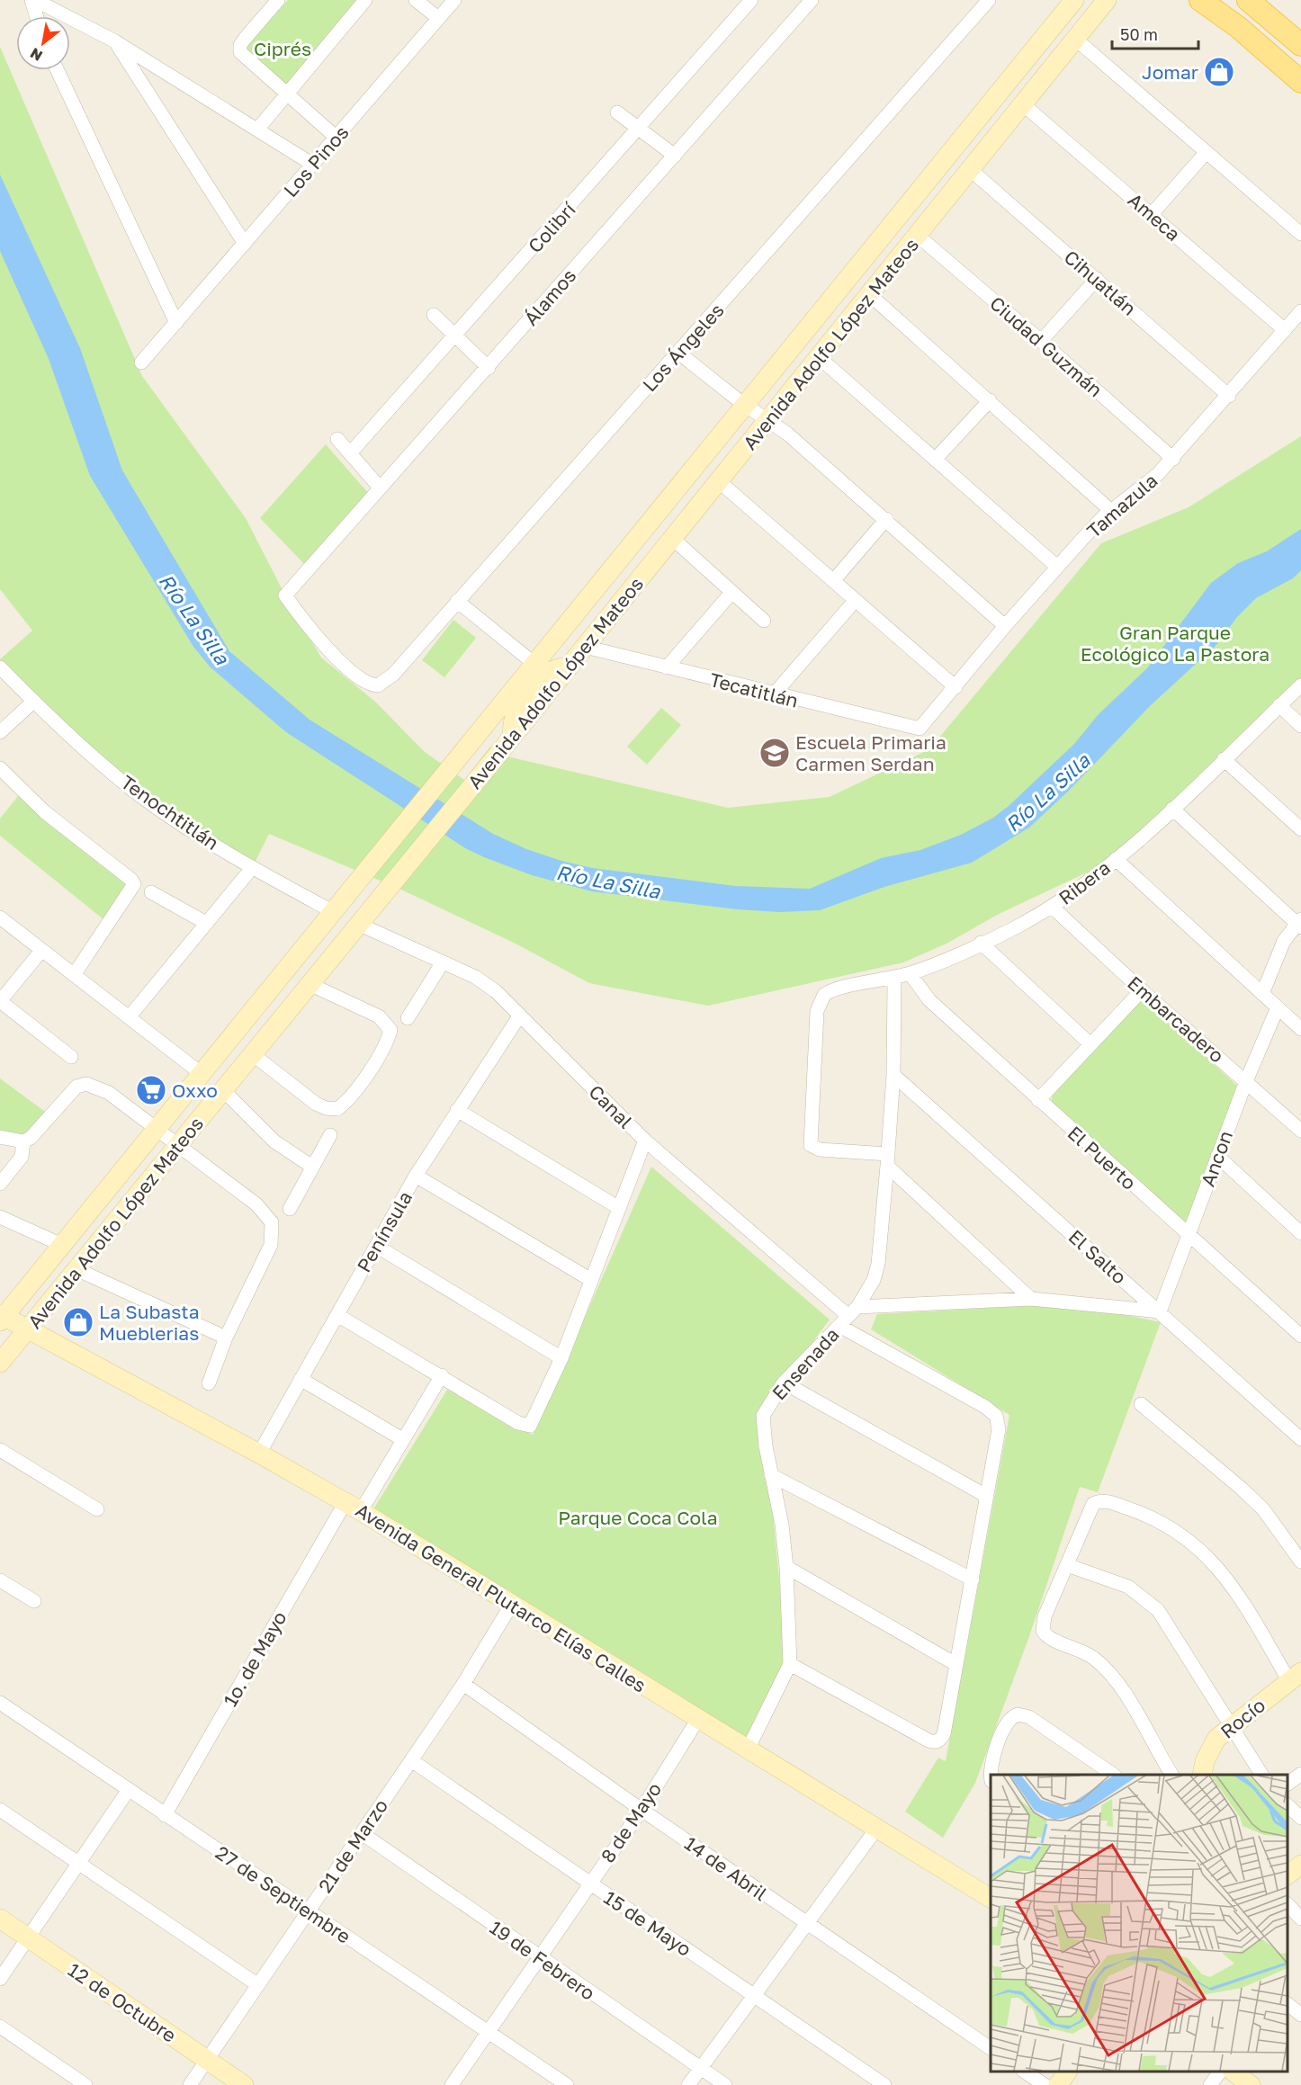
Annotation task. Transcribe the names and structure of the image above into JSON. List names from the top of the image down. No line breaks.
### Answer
{"streets":{"main road":["Avenida Adolfo López Mateos","Avenida General Plutarco Elías Calles","Rocío","12 de Octubre"],"street":["Los Pinos","Ameca","Colibrí","Cihuatlán","Álamos","Ciudad Guzmán","Los Ángeles","Tamazula","Tecatitlán","Tenochtitlán","Ribera","Embarcadero","Canal","El Puerto","Ancon","Península","El Salto","Ensenada","1o. de Mayo","8 de Mayo","21 de Marzo","14 de Abril","27 de Septiembre","15 de Mayo","19 de Febrero"]},"crossings":[["Ameca","Avenida Adolfo López Mateos"],["Ameca","Tamazula"],["Cihuatlán","Avenida Adolfo López Mateos"],["Cihuatlán","Tamazula"],["Álamos","Los Ángeles"],["Avenida Adolfo López Mateos","Ciudad Guzmán"],["Avenida Adolfo López Mateos","Tecatitlán"],["Avenida Adolfo López Mateos","Tenochtitlán"],["Avenida Adolfo López Mateos","Canal"],["Avenida Adolfo López Mateos","Avenida General Plutarco Elías Calles"],["Ciudad Guzmán","Tamazula"],["Tamazula","Tecatitlán"],["Ribera","Embarcadero"],["Ribera","El Puerto"],["Ribera","Ensenada"],["Embarcadero","Ancon"],["Canal","Península"],["Canal","Ensenada"],["El Puerto","Ancon"],["Ancon","El Salto"],["Península","Avenida General Plutarco Elías Calles"],["El Salto","Ensenada"],["Ensenada","Avenida General Plutarco Elías Calles"],["Avenida General Plutarco Elías Calles","1o. de Mayo"],["Avenida General Plutarco Elías Calles","8 de Mayo"],["Avenida General Plutarco Elías Calles","21 de Marzo"],["1o. de Mayo","27 de Septiembre"],["8 de Mayo","14 de Abril"],["8 de Mayo","27 de Septiembre"],["8 de Mayo","15 de Mayo"],["8 de Mayo","19 de Febrero"],["21 de Marzo","14 de Abril"],["21 de Marzo","27 de Septiembre"],["21 de Marzo","15 de Mayo"],["21 de Marzo","19 de Febrero"],["21 de Marzo","12 de Octubre"]],"water":["Río La Silla"],"parks":["Ciprés","Gran Parque Ecológico La Pastora","Parque Coca Cola"],"places":{"shop":["Jomar","La Subasta Mueblerias"],"school or university":["Escuela Primaria Carmen Serdan"],"supermarket":["Oxxo"]},"scale_bar":"50 m","north":"bottom left"}
